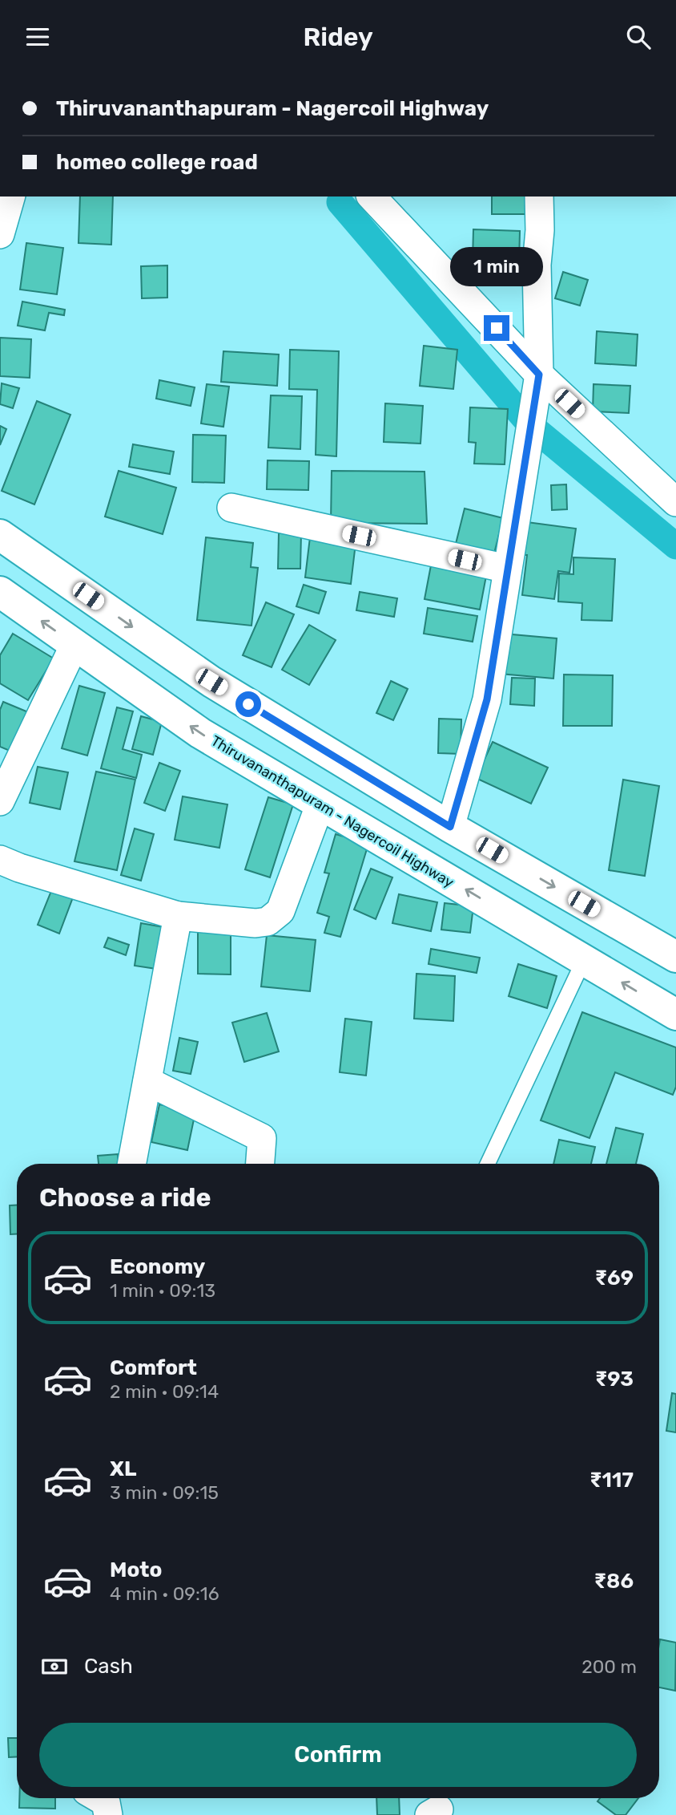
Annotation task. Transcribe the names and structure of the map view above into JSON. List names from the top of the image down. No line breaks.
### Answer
{"streets":{"main road":["Thiruvananthapuram - Nagercoil Highway"]},"page":{"header":"Ridey","banner":["Thiruvananthapuram - Nagercoil Highway","homeo college road"],"bubble":"1 min","heading":"Choose a ride","list":[{"name":"Economy","note":"1 min · 09:13","value":"₹69"},{"name":"Comfort","note":"2 min · 09:14","value":"₹93"},{"name":"XL","note":"3 min · 09:15","value":"₹117"},{"name":"Moto","note":"4 min · 09:16","value":"₹86"}],"pay":["Cash","200 m"],"buttons":"Confirm"}}
